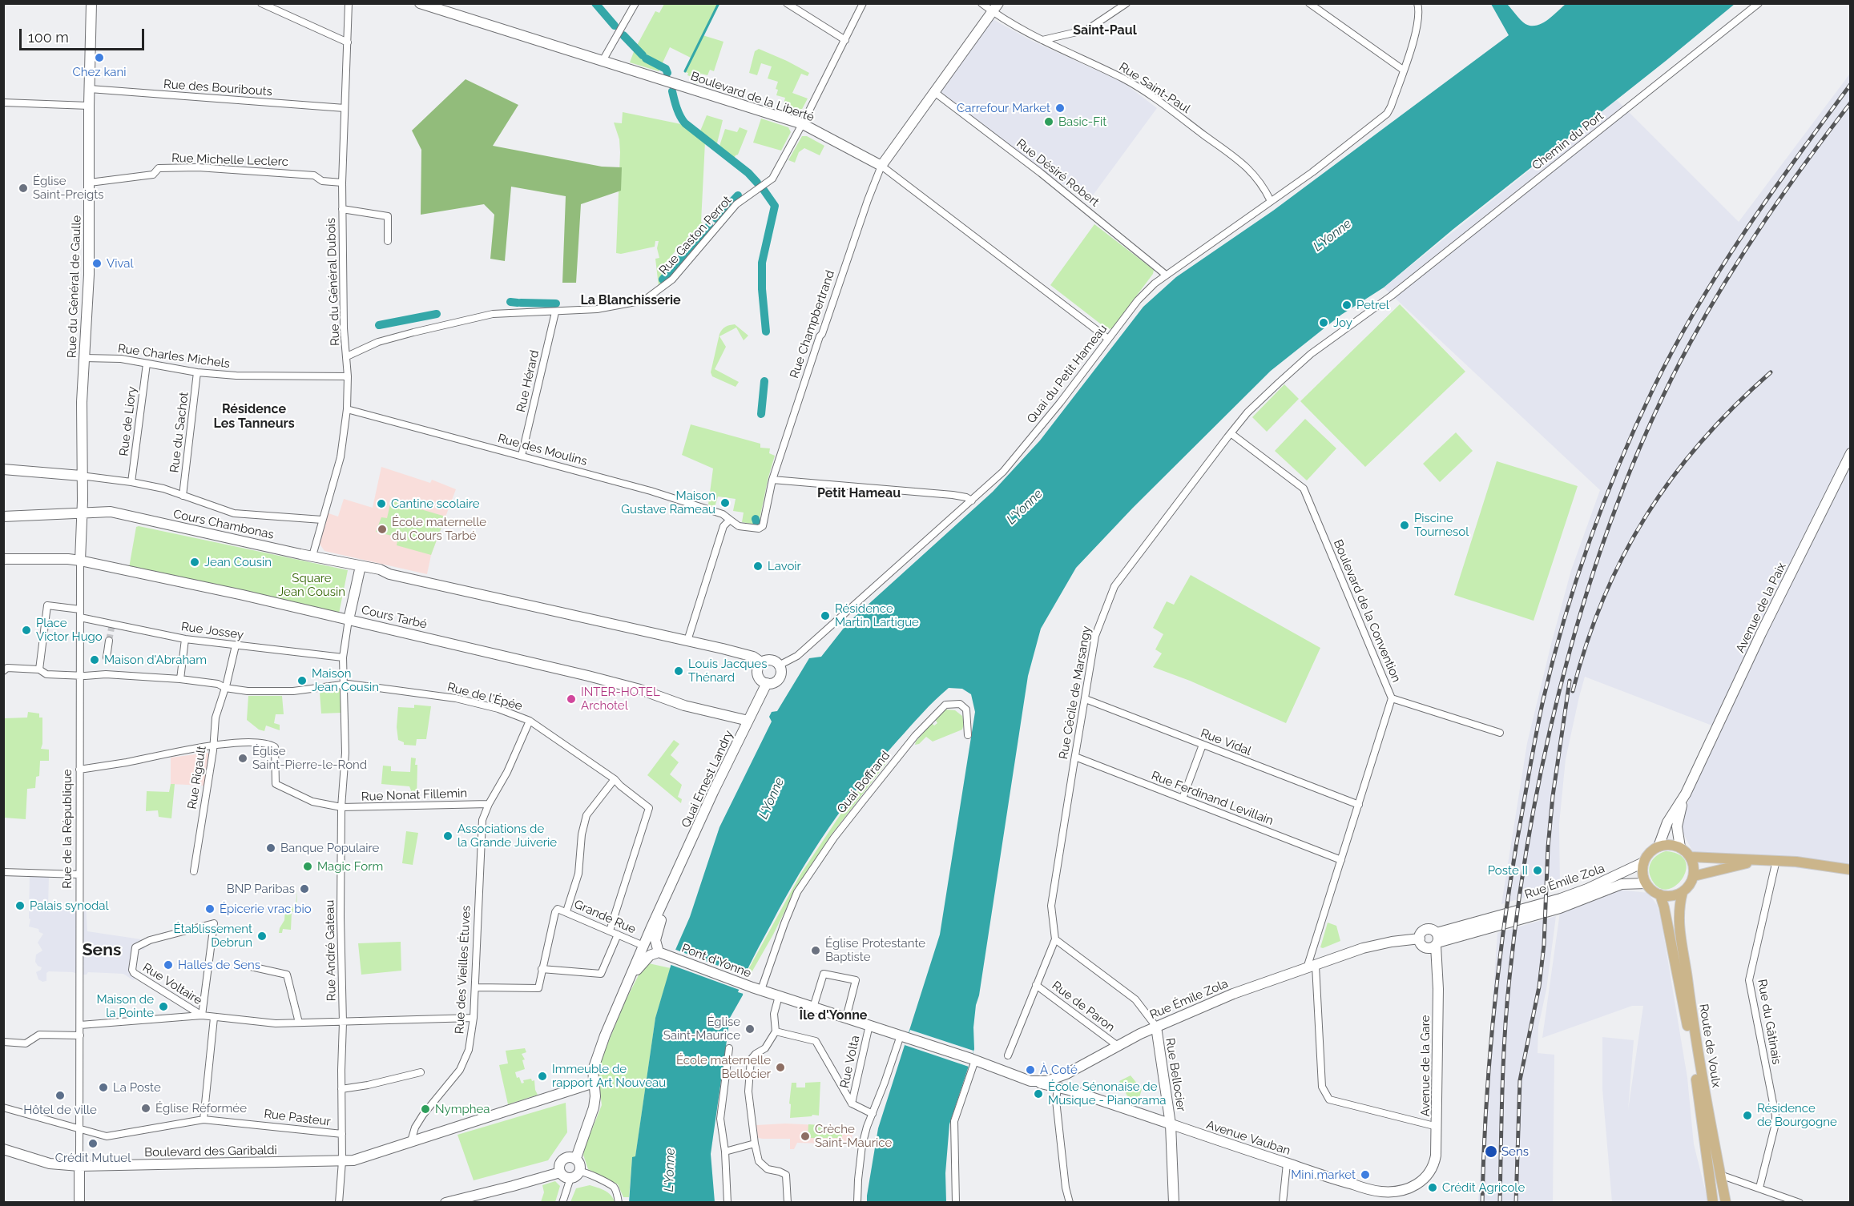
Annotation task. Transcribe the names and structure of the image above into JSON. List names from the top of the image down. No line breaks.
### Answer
{"streets":{"main road":["Boulevard de la Liberté","Rue du Général de Gaulle","Rue Champbertrand","Cours Chambonas","Avenue de la Paix","Cours Tarbé","Quai Ernest Landry","Rue de la République","Rue Émile Zola","Pont d'Yonne","Route de Voulx","Avenue de la Gare","Rue Bellocier","Avenue Vauban","Boulevard des Garibaldi"],"street":["Rue des Bouribouts","Rue Saint-Paul","Chemin du Port","Rue Michelle Leclerc","Rue Désiré Robert","Rue Gaston Perrot","Rue du Général Dubois","Rue Charles Michels","Quai du Petit Hameau","Rue Hérard","Rue de Liory","Rue du Sachot","Rue des Moulins","Boulevard de la Convention","Rue Jossey","Rue Cécile de Marsangy","Rue de l'Épée","Rue Vidal","Rue Rigault","Quai Boffrand","Rue Nonat Fillemin","Rue Ferdinand Levillain","Grande Rue","Rue André Gateau","Rue des Vieilles Étuves","Rue Voltaire","Rue de Paron","Rue du Gâtinais","Rue Volta","Rue Pasteur"]},"crossings":[["Rue des Bouribouts","Rue du Général Dubois"],["Rue des Bouribouts","Rue du Général de Gaulle"],["Rue Saint-Paul","Rue Champbertrand"],["Rue Saint-Paul","Quai du Petit Hameau"],["Boulevard de la Liberté","Rue Gaston Perrot"],["Boulevard de la Liberté","Rue Champbertrand"],["Boulevard de la Liberté","Quai du Petit Hameau"],["Chemin du Port","Rue Cécile de Marsangy"],["Rue Michelle Leclerc","Rue du Général Dubois"],["Rue Michelle Leclerc","Rue du Général de Gaulle"],["Rue Désiré Robert","Rue Champbertrand"],["Rue Désiré Robert","Quai du Petit Hameau"],["Rue Gaston Perrot","Rue du Général Dubois"],["Rue Gaston Perrot","Rue Hérard"],["Rue du Général Dubois","Rue Charles Michels"],["Rue du Général Dubois","Rue des Moulins"],["Rue du Général Dubois","Cours Chambonas"],["Rue du Général de Gaulle","Rue Charles Michels"],["Rue du Général de Gaulle","Cours Chambonas"],["Rue du Général de Gaulle","Rue de la République"],["Rue Champbertrand","Rue des Moulins"],["Rue Charles Michels","Rue de Liory"],["Rue Charles Michels","Rue du Sachot"],["Quai du Petit Hameau","Quai Ernest Landry"],["Rue Hérard","Rue des Moulins"],["Cours Chambonas","Cours Tarbé"],["Cours Chambonas","Rue de la République"],["Boulevard de la Convention","Rue Cécile de Marsangy"],["Boulevard de la Convention","Rue Vidal"],["Boulevard de la Convention","Rue Ferdinand Levillain"],["Boulevard de la Convention","Rue Émile Zola"],["Cours Tarbé","Quai Ernest Landry"],["Cours Tarbé","Rue André Gateau"],["Rue Jossey","Rue Rigault"],["Rue Jossey","Rue de la République"],["Rue Jossey","Rue André Gateau"],["Rue Cécile de Marsangy","Rue Vidal"],["Rue Cécile de Marsangy","Rue Ferdinand Levillain"],["Rue Cécile de Marsangy","Rue de Paron"],["Rue Cécile de Marsangy","Rue Bellocier"],["Rue de l'Épée","Rue Rigault"],["Rue de l'Épée","Rue de la République"],["Rue de l'Épée","Grande Rue"],["Rue de l'Épée","Rue André Gateau"],["Rue de l'Épée","Rue des Vieilles Étuves"],["Rue Rigault","Rue Nonat Fillemin"],["Quai Ernest Landry","Grande Rue"],["Quai Ernest Landry","Pont d'Yonne"],["Quai Boffrand","Pont d'Yonne"],["Rue Nonat Fillemin","Rue André Gateau"],["Rue Nonat Fillemin","Rue des Vieilles Étuves"],["Rue de la République","Rue Pasteur"],["Rue de la République","Boulevard des Garibaldi"],["Rue Émile Zola","Pont d'Yonne"],["Rue Émile Zola","Rue de Paron"],["Rue Émile Zola","Route de Voulx"],["Rue Émile Zola","Rue Volta"],["Rue Émile Zola","Avenue de la Gare"],["Rue Émile Zola","Rue Bellocier"],["Rue Émile Zola","Avenue Vauban"],["Rue André Gateau","Rue Pasteur"],["Rue André Gateau","Boulevard des Garibaldi"],["Pont d'Yonne","Rue Volta"],["Rue des Vieilles Étuves","Boulevard des Garibaldi"],["Avenue de la Gare","Avenue Vauban"],["Rue Bellocier","Avenue Vauban"]],"districts":["Saint-Paul","La Blanchisserie","Résidence Les Tanneurs","Petit Hameau","Sens","Île d'Yonne"],"water":["L'Yonne"],"parks":["Square Jean Cousin"],"places":["Chez kani","Carrefour Market","Basic-Fit","Église Saint-Preigts","Vival","Petrel","Joy","Maison Gustave Rameau","Cantine scolaire","Piscine Tournesol","École maternelle du Cours Tarbé","Jean Cousin","Lavoir","Résidence Martin Lartigue","Place Victor Hugo","Maison d'Abraham","Louis Jacques Thénard","Maison Jean Cousin","INTER-HOTEL Archotel","Église Saint-Pierre-le-Rond","Associations de la Grande Juiverie","Banque Populaire","Magic Form","Poste II","BNP Paribas","Palais synodal","Épicerie vrac bio","Établissement Debrun","Église Protestante Baptiste","Halles de Sens","Maison de la Pointe","Église Saint-Maurice","École maternelle Bellocier","À Coté","Immeuble de rapport Art Nouveau","La Poste","École Sénonaise de Musique - Pianorama","Hôtel de ville","Église Réformée","Nymphea","Résidence de Bourgogne","Crèche Saint-Maurice","Crédit Mutuel","Sens","Mini market","Crédit Agricole"],"scale_bar":"100 m"}
